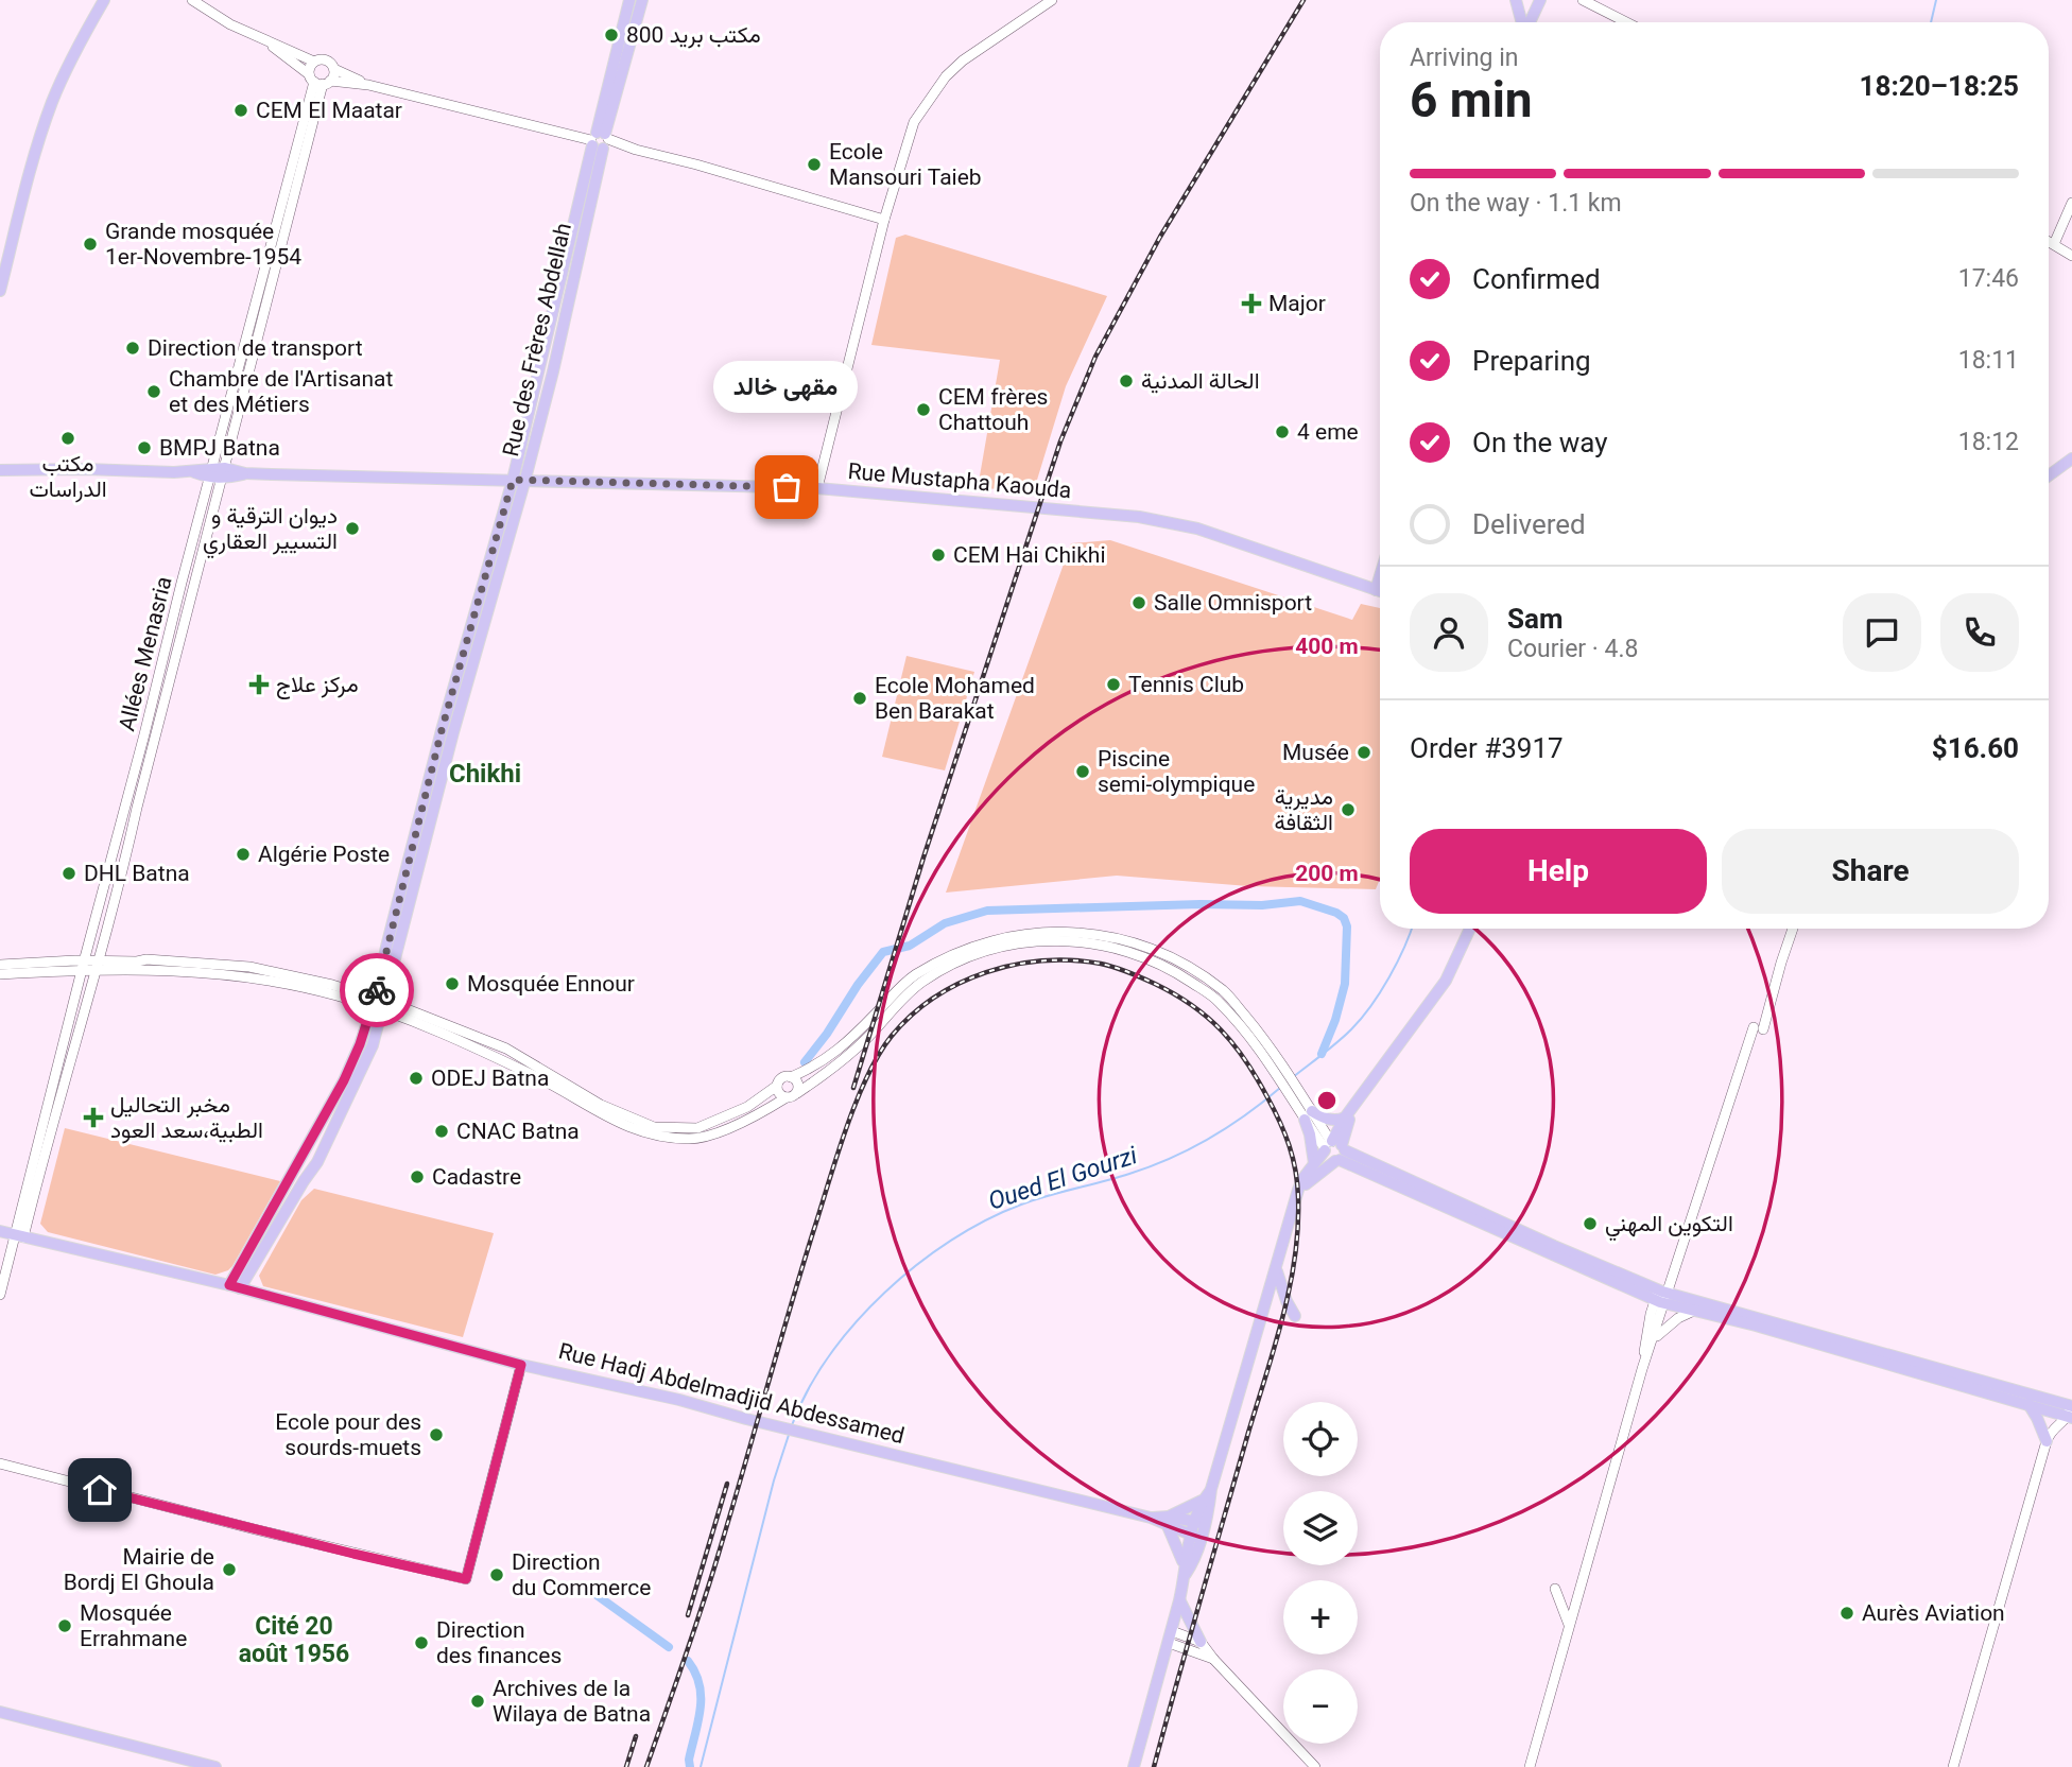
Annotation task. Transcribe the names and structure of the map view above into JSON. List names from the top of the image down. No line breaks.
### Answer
{"streets":{"main road":["Rue des Frères Abdellah","Rue Mustapha Kaouda","Rue Hadj Abdelmadjid Abdessamed"],"street":["Allées Menasria"]},"crossings":[["Rue des Frères Abdellah","Rue Mustapha Kaouda"],["Rue des Frères Abdellah","Rue Hadj Abdelmadjid Abdessamed"],["Rue Mustapha Kaouda","Allées Menasria"],["Allées Menasria","Rue Hadj Abdelmadjid Abdessamed"]],"districts":["Chikhi","Cité 20 août 1956"],"water":["Oued El Gourzi"],"places":{"other":["مكتب بريد 800","CEM El Maatar","Ecole Mansouri Taieb","Grande mosquée 1er-Novembre-1954","Direction de transport","الحالة المدنية","Chambre de l'Artisanat et des Métiers","CEM frères Chattouh","4 eme","مكتب الدراسات","BMPJ Batna","مقهى خالد","ديوان الترقية و التسيير العقاري","CEM Hai Chikhi","Salle Omnisport","Tennis Club","Ecole Mohamed Ben Barakat","Musée","Piscine semi-olympique","مديرية الثقافة","Algérie Poste","DHL Batna","Mosquée Ennour","ODEJ Batna","CNAC Batna","Cadastre","التكوين المهني","Ecole pour des sourds-muets","Mairie de Bordj El Ghoula","Direction du Commerce","Aurès Aviation","Mosquée Errahmane","Direction des finances","Archives de la Wilaya de Batna"],"health":["Major","مركز علاج","مخبر التحاليل الطبية،سعد العود"]},"page":{"heading":["6 min","Arriving in","18:20–18:25"],"panel":["Sam","Courier · 4.8","Order #3917","$16.60"],"bar":"On the way · 1.1 km","list":[["Confirmed","17:46"],["Preparing","18:11"],["On the way","18:12"],"Delivered"],"bubble":"مقهى خالد","buttons":["Help","Share"],"map_buttons":["+","−"]},"rings":["400 m","200 m"]}
